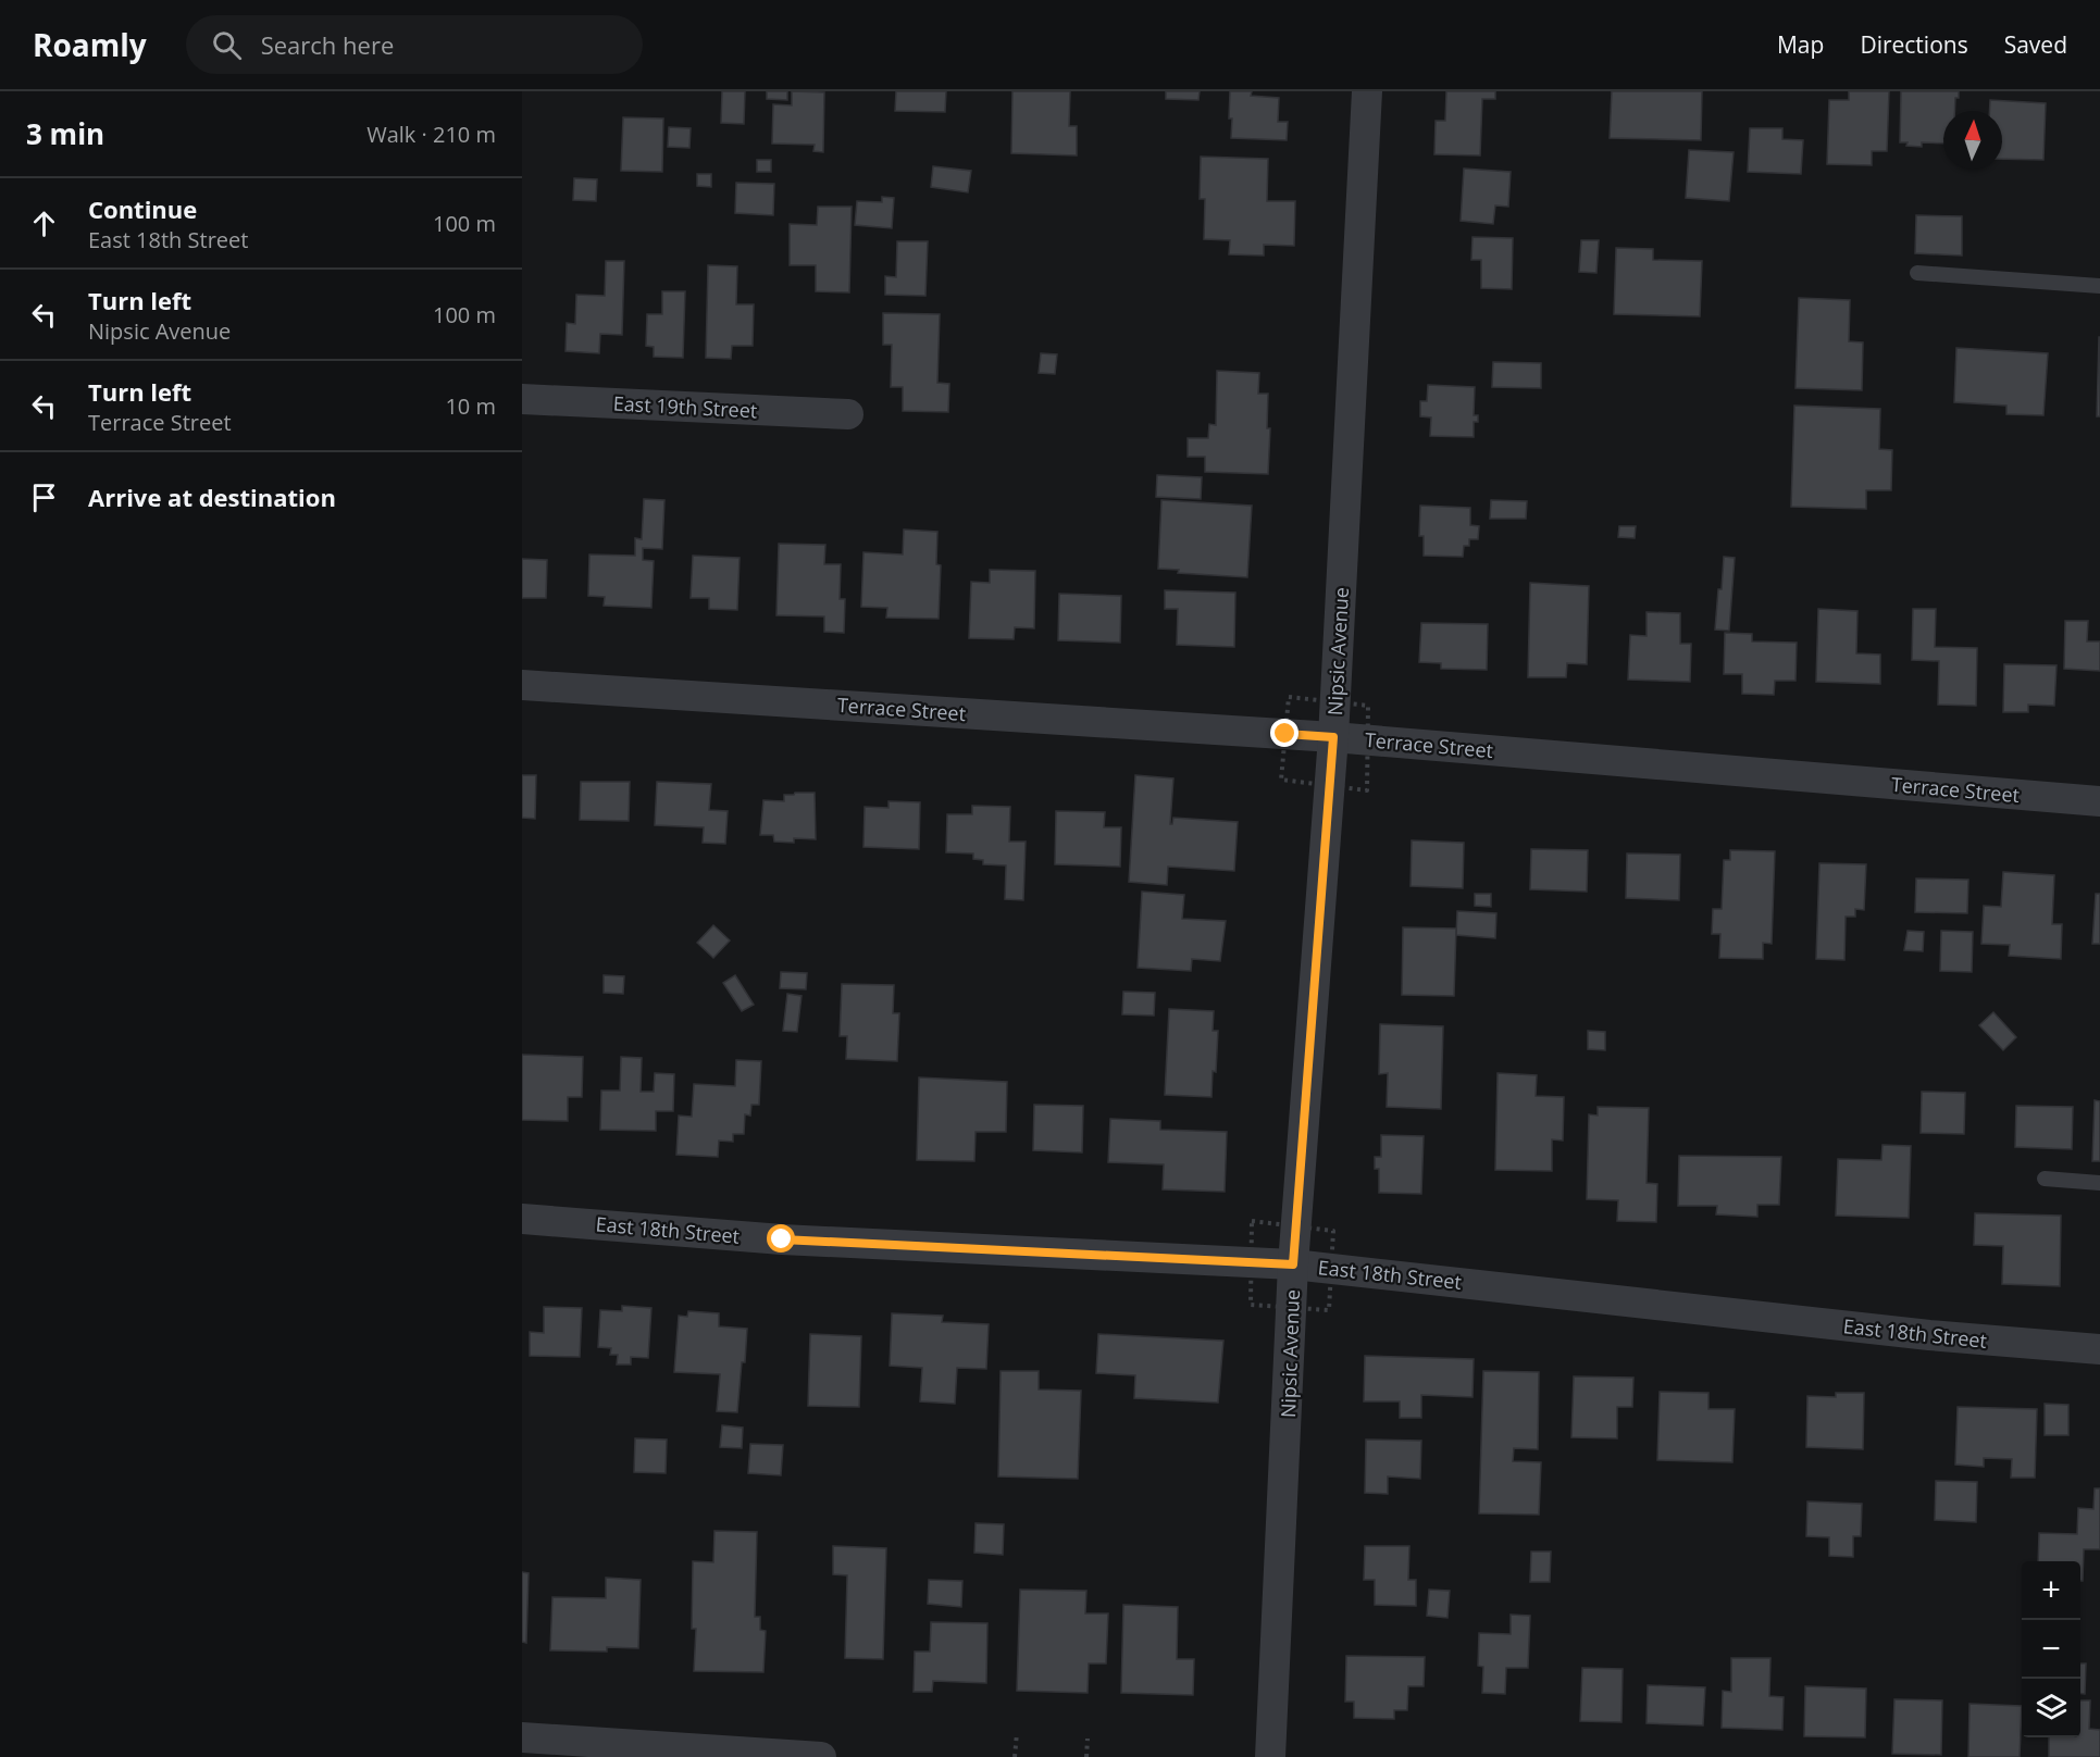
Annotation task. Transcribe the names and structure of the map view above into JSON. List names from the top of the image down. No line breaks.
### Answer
{"streets":{"street":["East 19th Street","Nipsic Avenue","Terrace Street","East 18th Street"]},"crossings":[["Nipsic Avenue","Terrace Street"],["Nipsic Avenue","East 18th Street"]],"north":"top","page":{"header":"Roamly","search":"Search here","nav":["Map","Directions","Saved"],"heading":["3 min","Walk · 210 m"],"list":[["Continue","East 18th Street","100 m"],["Turn left","Nipsic Avenue","100 m"],["Turn left","Terrace Street","10 m"],"Arrive at destination"],"map_buttons":["+","−"]}}
